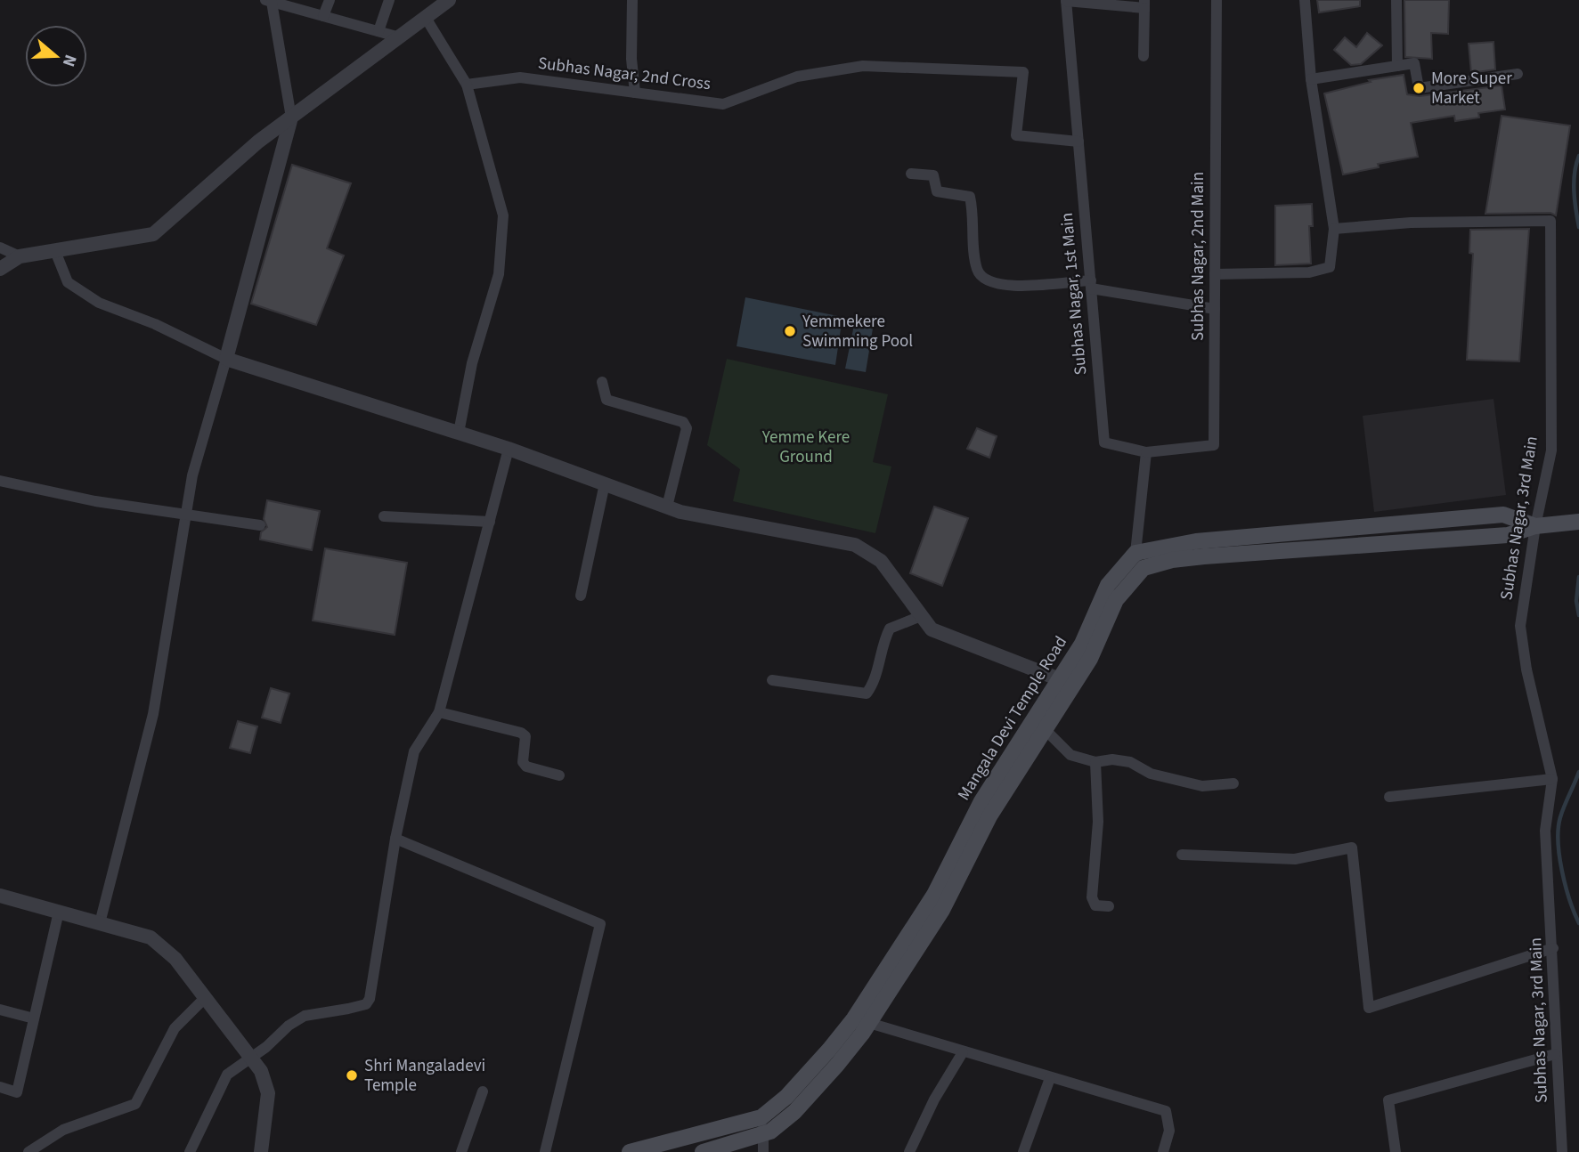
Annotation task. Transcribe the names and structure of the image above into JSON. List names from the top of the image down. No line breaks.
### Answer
{"streets":{"main road":["Mangala Devi Temple Road"],"street":["Subhas Nagar, 2nd Cross","Subhas Nagar, 2nd Main","Subhas Nagar, 1st Main","Subhas Nagar, 3rd Main"]},"crossings":[["Subhas Nagar, 2nd Cross","Subhas Nagar, 1st Main"],["Subhas Nagar, 2nd Main","Subhas Nagar, 1st Main"]],"parks":["Yemme Kere Ground"],"places":["More Super Market","Yemmekere Swimming Pool","Shri Mangaladevi Temple"],"north":"right"}
